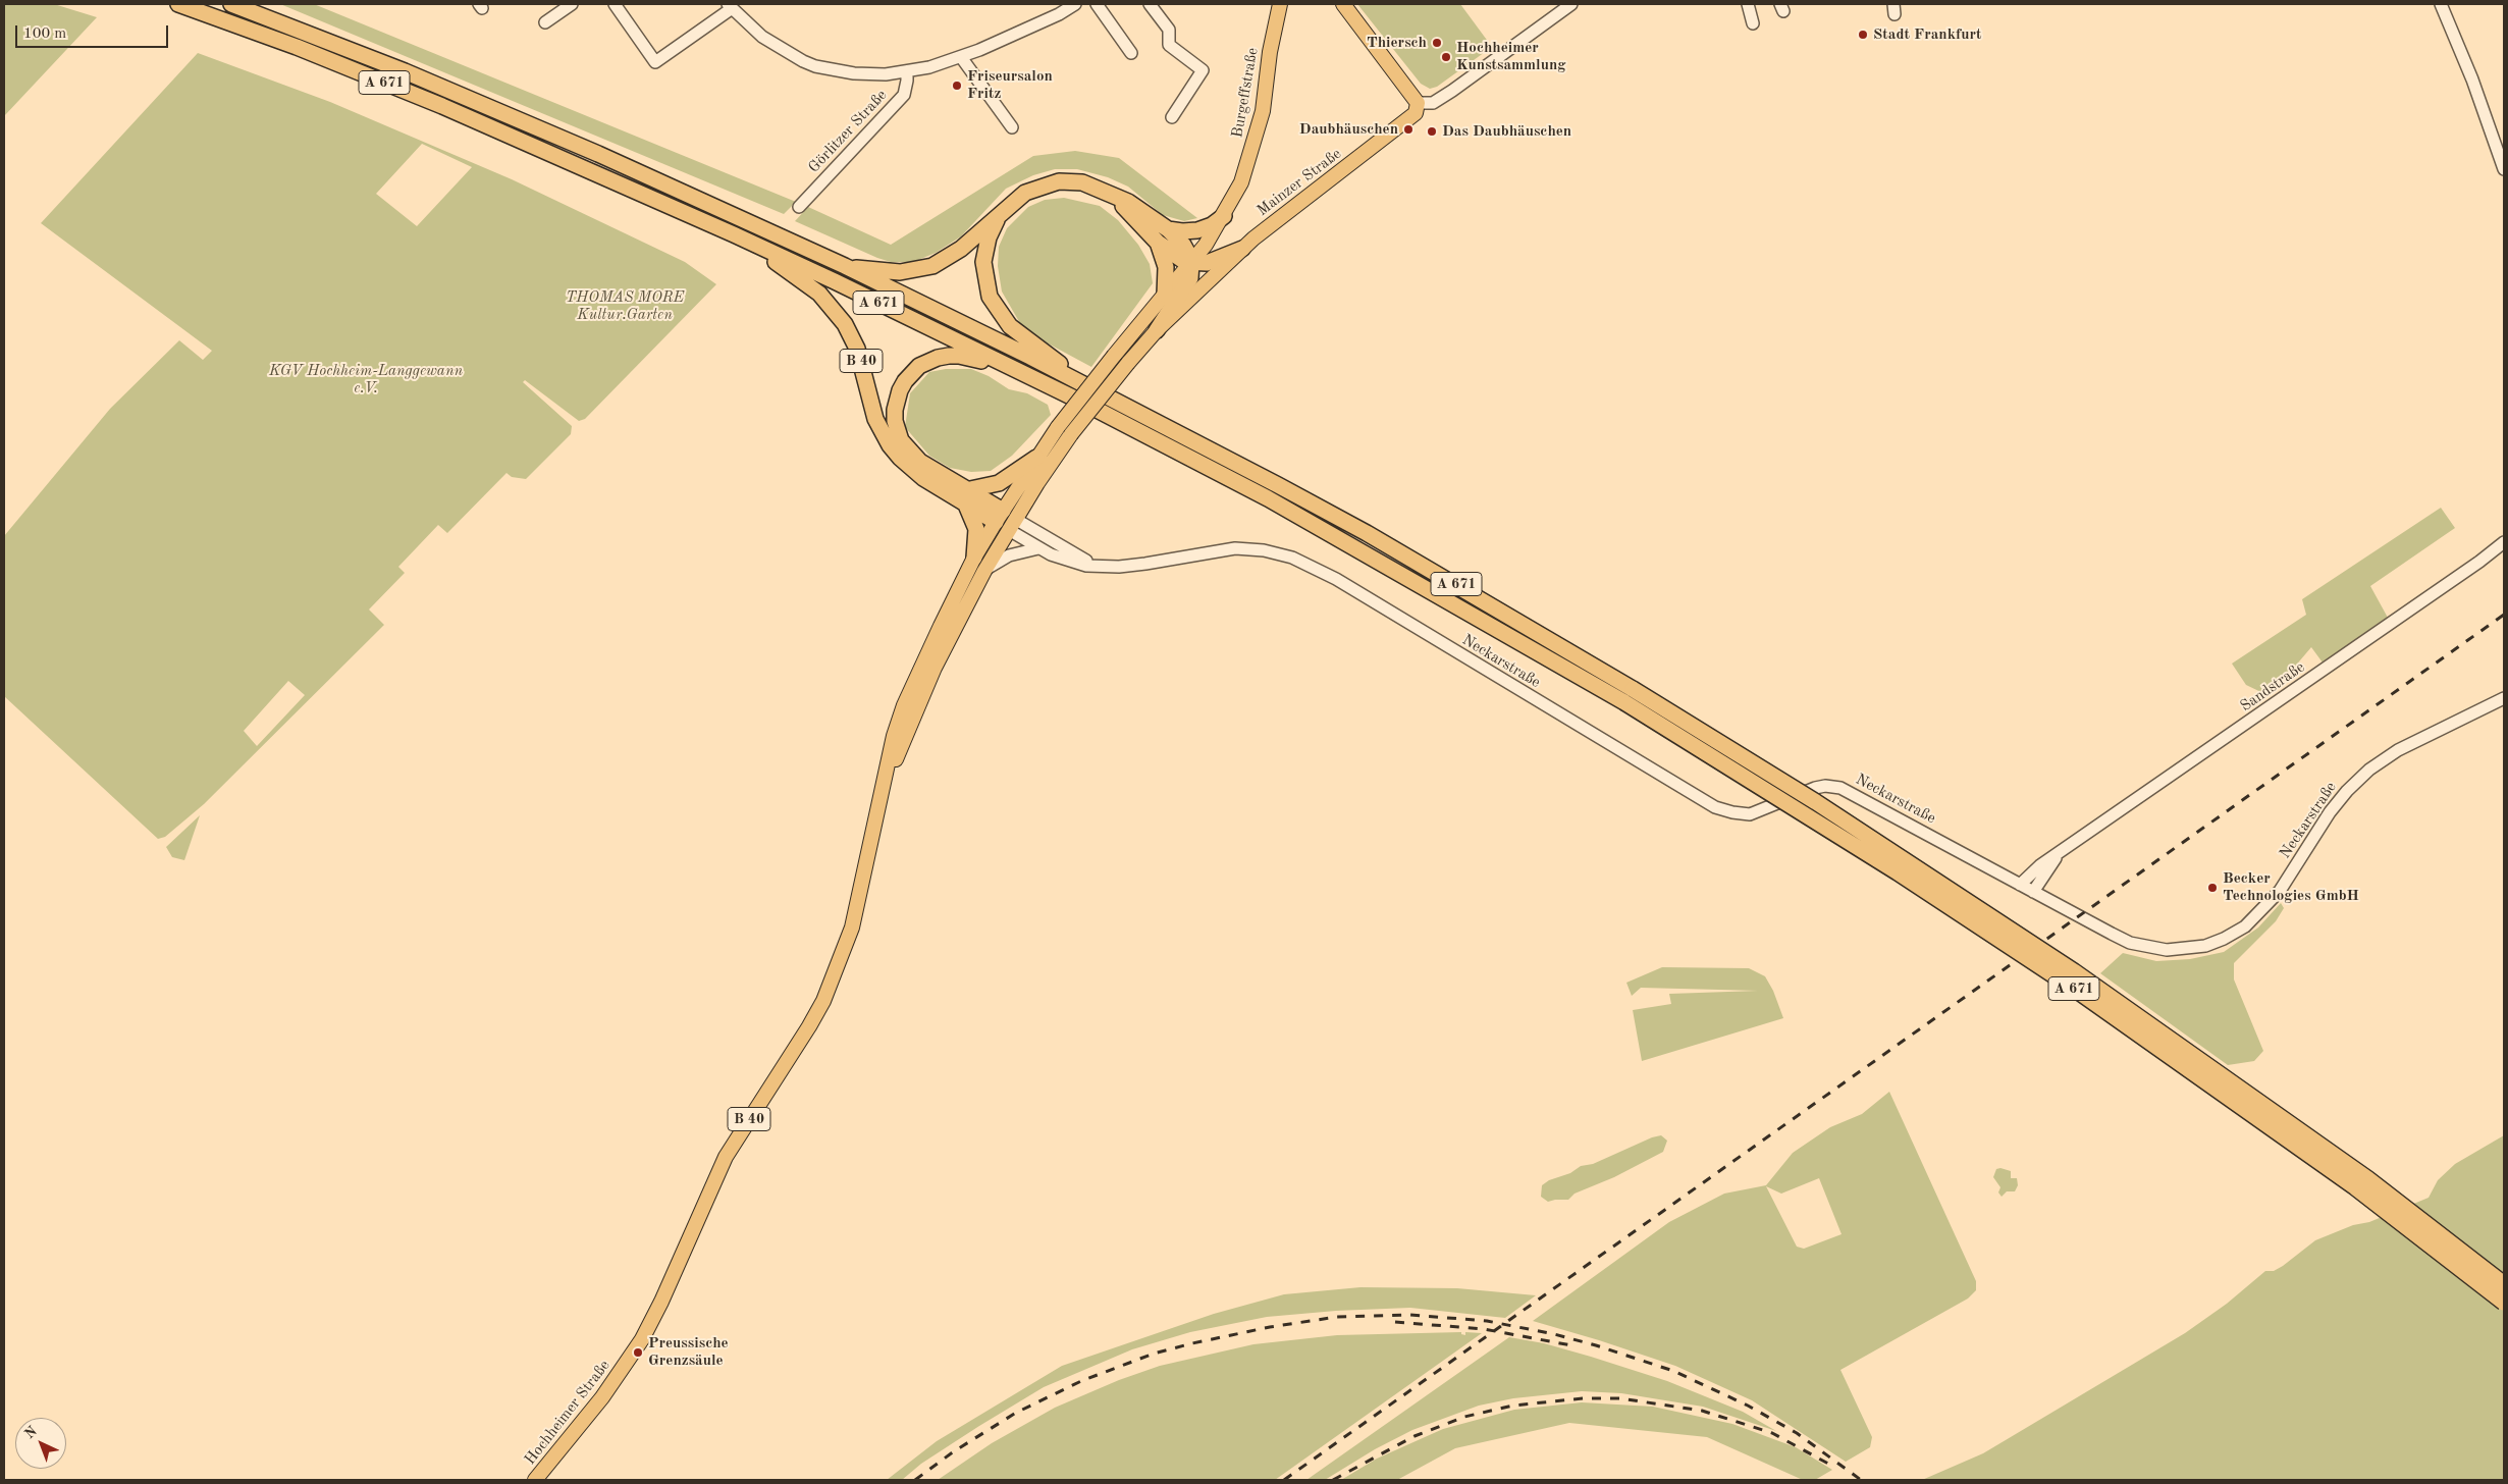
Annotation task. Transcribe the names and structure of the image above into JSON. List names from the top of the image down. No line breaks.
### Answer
{"streets":{"highway":["A 671","B 40"],"main road":["Burgeffstraße","Mainzer Straße","Hochheimer Straße"],"street":["Görlitzer Straße","Neckarstraße","Sandstraße"]},"crossings":[["A 671","B 40"],["Burgeffstraße","B 40"],["Mainzer Straße","B 40"],["B 40","Neckarstraße"],["B 40","Hochheimer Straße"],["Neckarstraße","Sandstraße"]],"parks":["THOMAS MORE Kultur.Garten","KGV Hochheim-Langgewann e.V."],"places":["Stadt Frankfurt","Thiersch","Hochheimer Kunstsammlung","Friseursalon Fritz","Daubhäuschen","Das Daubhäuschen","Becker Technologies GmbH","Preussische Grenzsäule"],"scale_bar":"100 m","north":"top left"}
